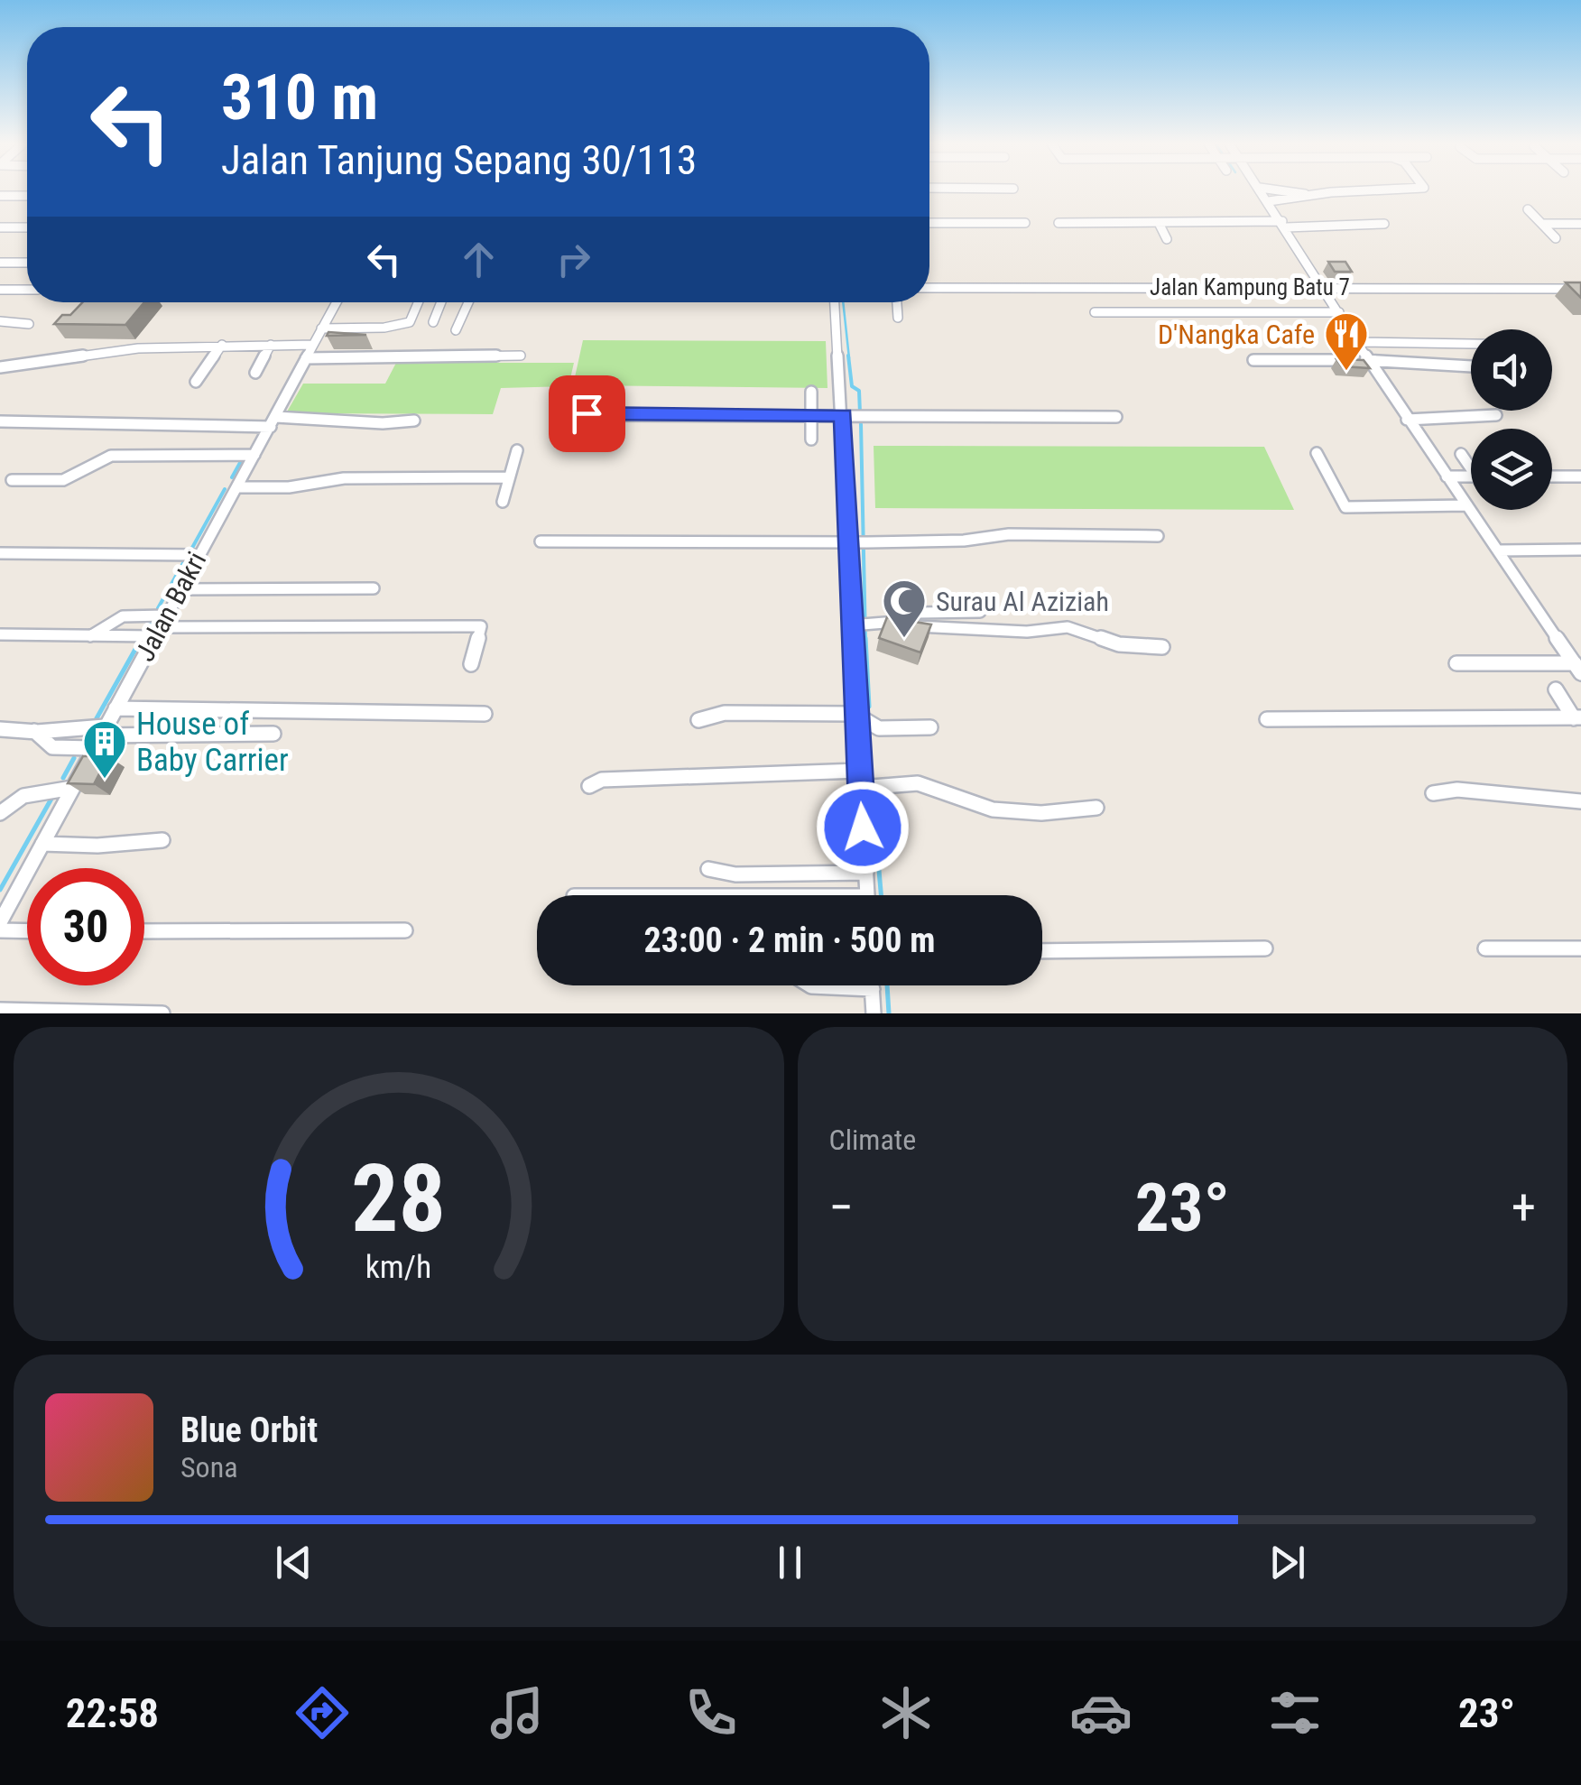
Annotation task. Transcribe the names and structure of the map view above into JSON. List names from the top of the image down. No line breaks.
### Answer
{"streets":{"street":["Jalan Kampung Batu 7","Jalan Bakri"]},"places":{"restaurant":["D'Nangka Cafe"],"mosque":["Surau Al Aziziah"],"building":["House of Baby Carrier"]},"page":{"turn":["310 m","Jalan Tanjung Sepang 30/113"],"limit":"30","trip":"23:00 · 2 min · 500 m","tile":"Climate","heat":["−","23°","+"],"song":["Blue Orbit","Sona"],"tabs":["22:58","23°"],"gauge":["28","km/h"]}}
